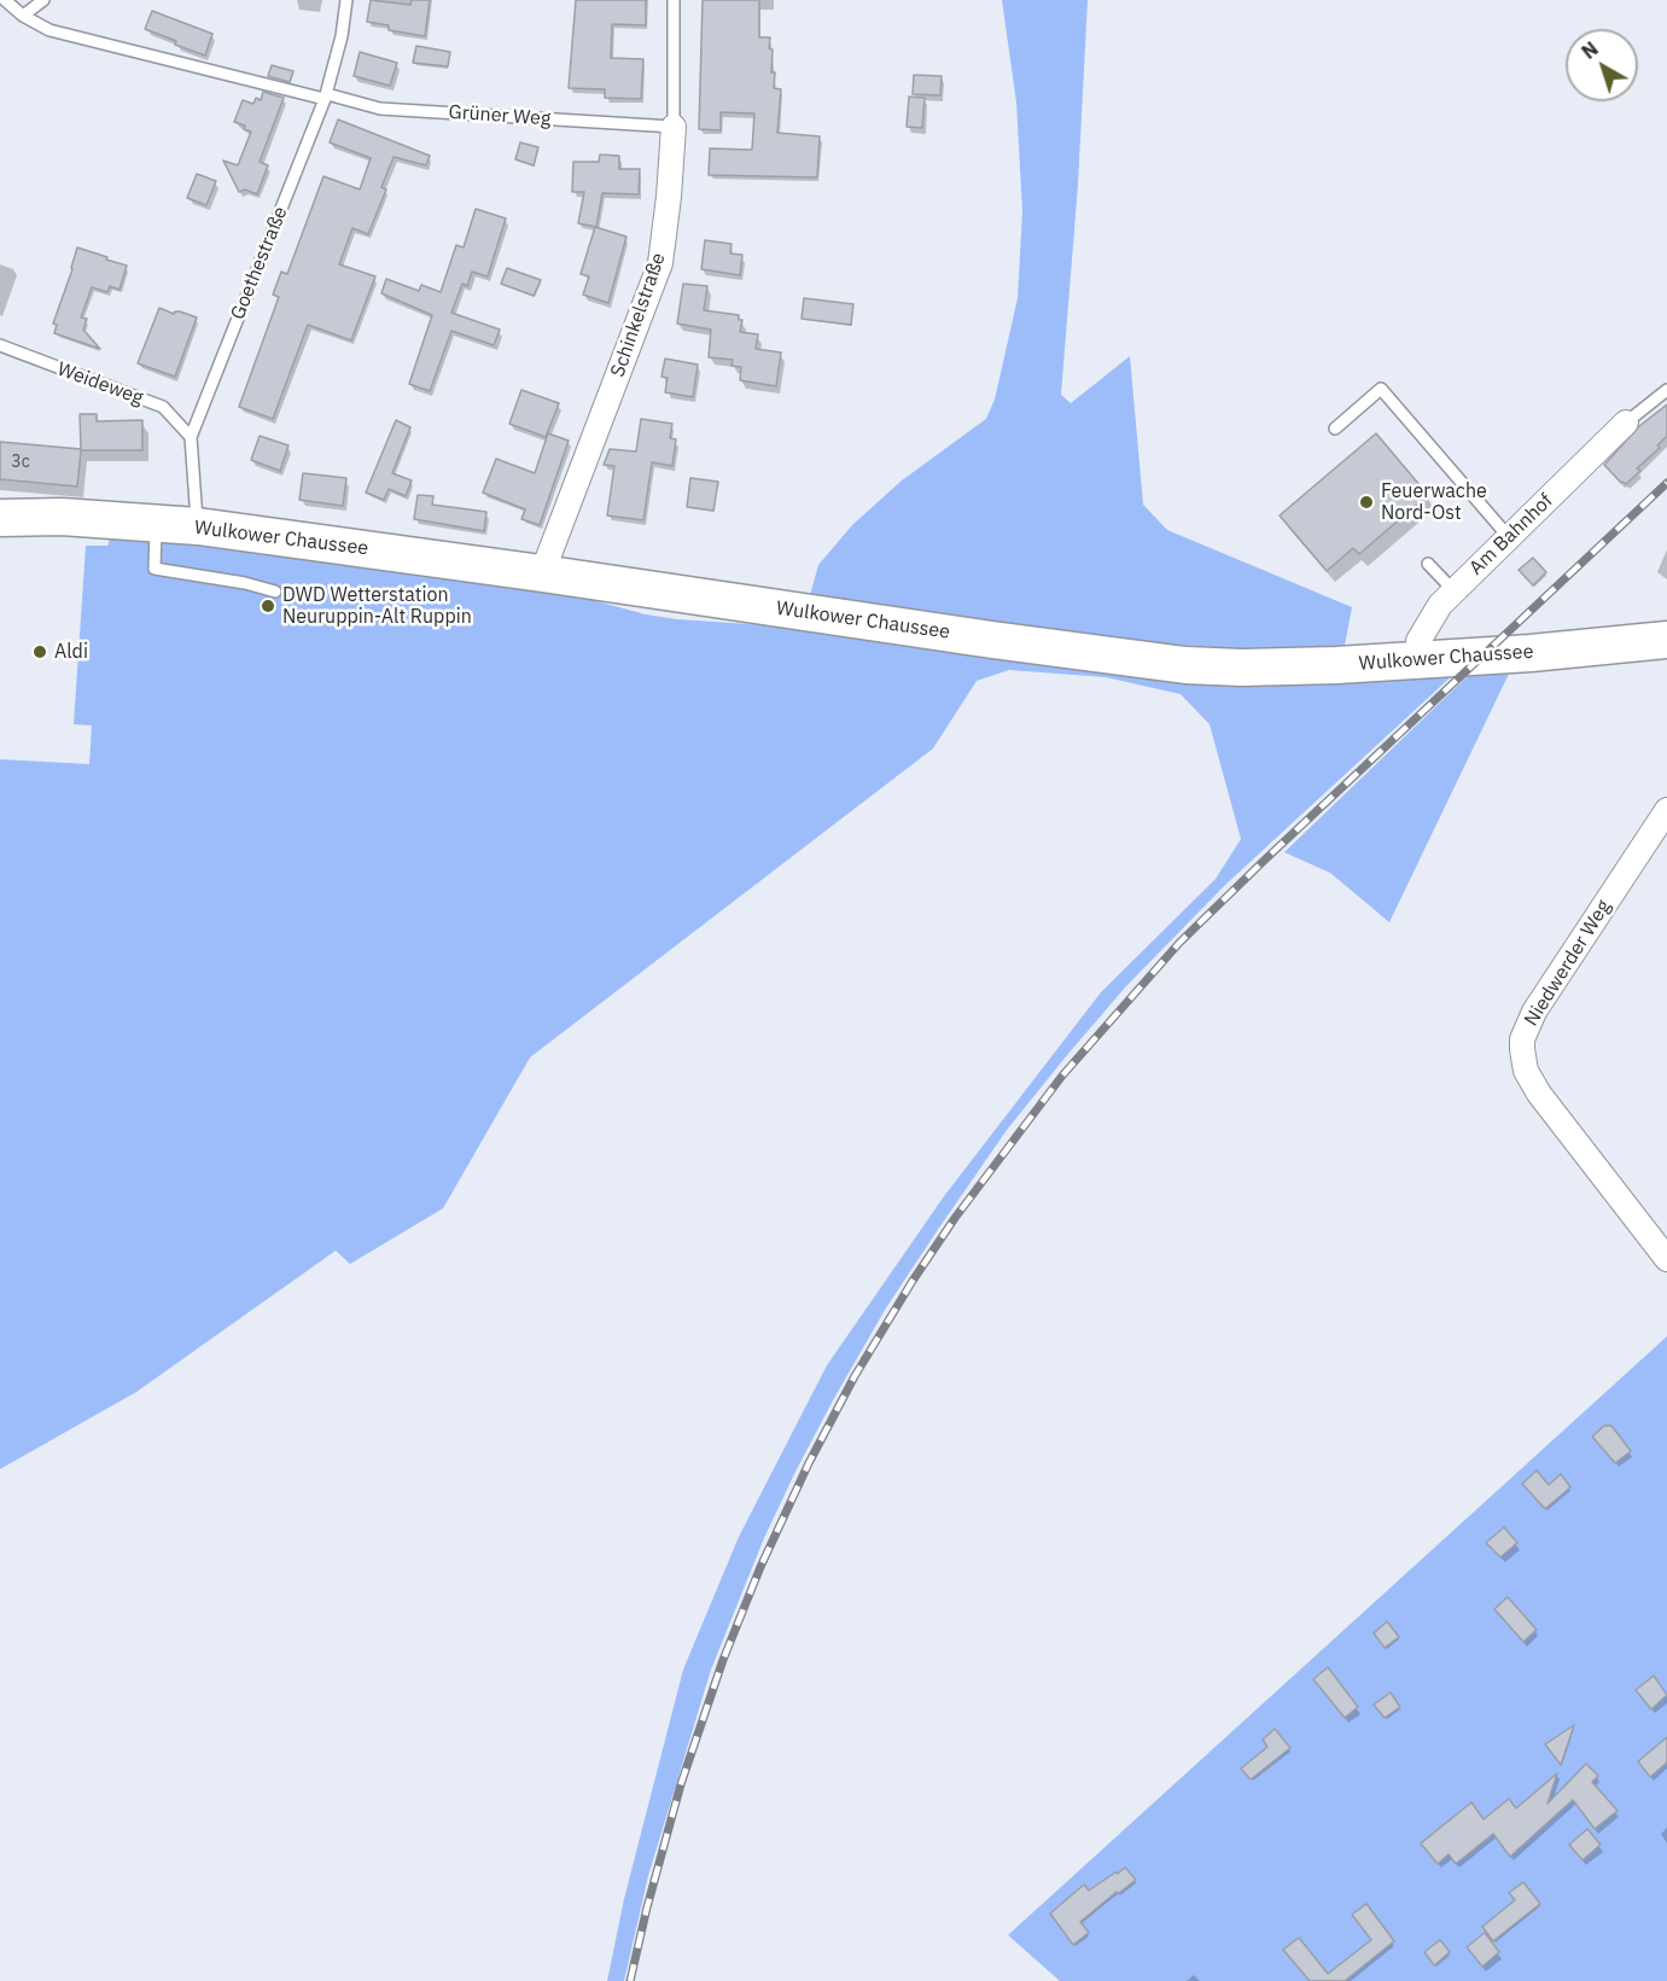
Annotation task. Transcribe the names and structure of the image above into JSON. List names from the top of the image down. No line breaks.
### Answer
{"streets":{"main road":["Wulkower Chaussee"],"street":["Schinkelstraße","Am Bahnhof","Niedwerder Weg"],"lane":["Grüner Weg","Goethestraße","Weideweg"]},"crossings":[["Grüner Weg","Goethestraße"],["Grüner Weg","Schinkelstraße"],["Goethestraße","Weideweg"],["Goethestraße","Wulkower Chaussee"],["Schinkelstraße","Wulkower Chaussee"],["Am Bahnhof","Wulkower Chaussee"]],"places":["Feuerwache Nord-Ost","DWD Wetterstation Neuruppin-Alt Ruppin","Aldi"],"house_numbers":["3c"],"north":"top left"}
